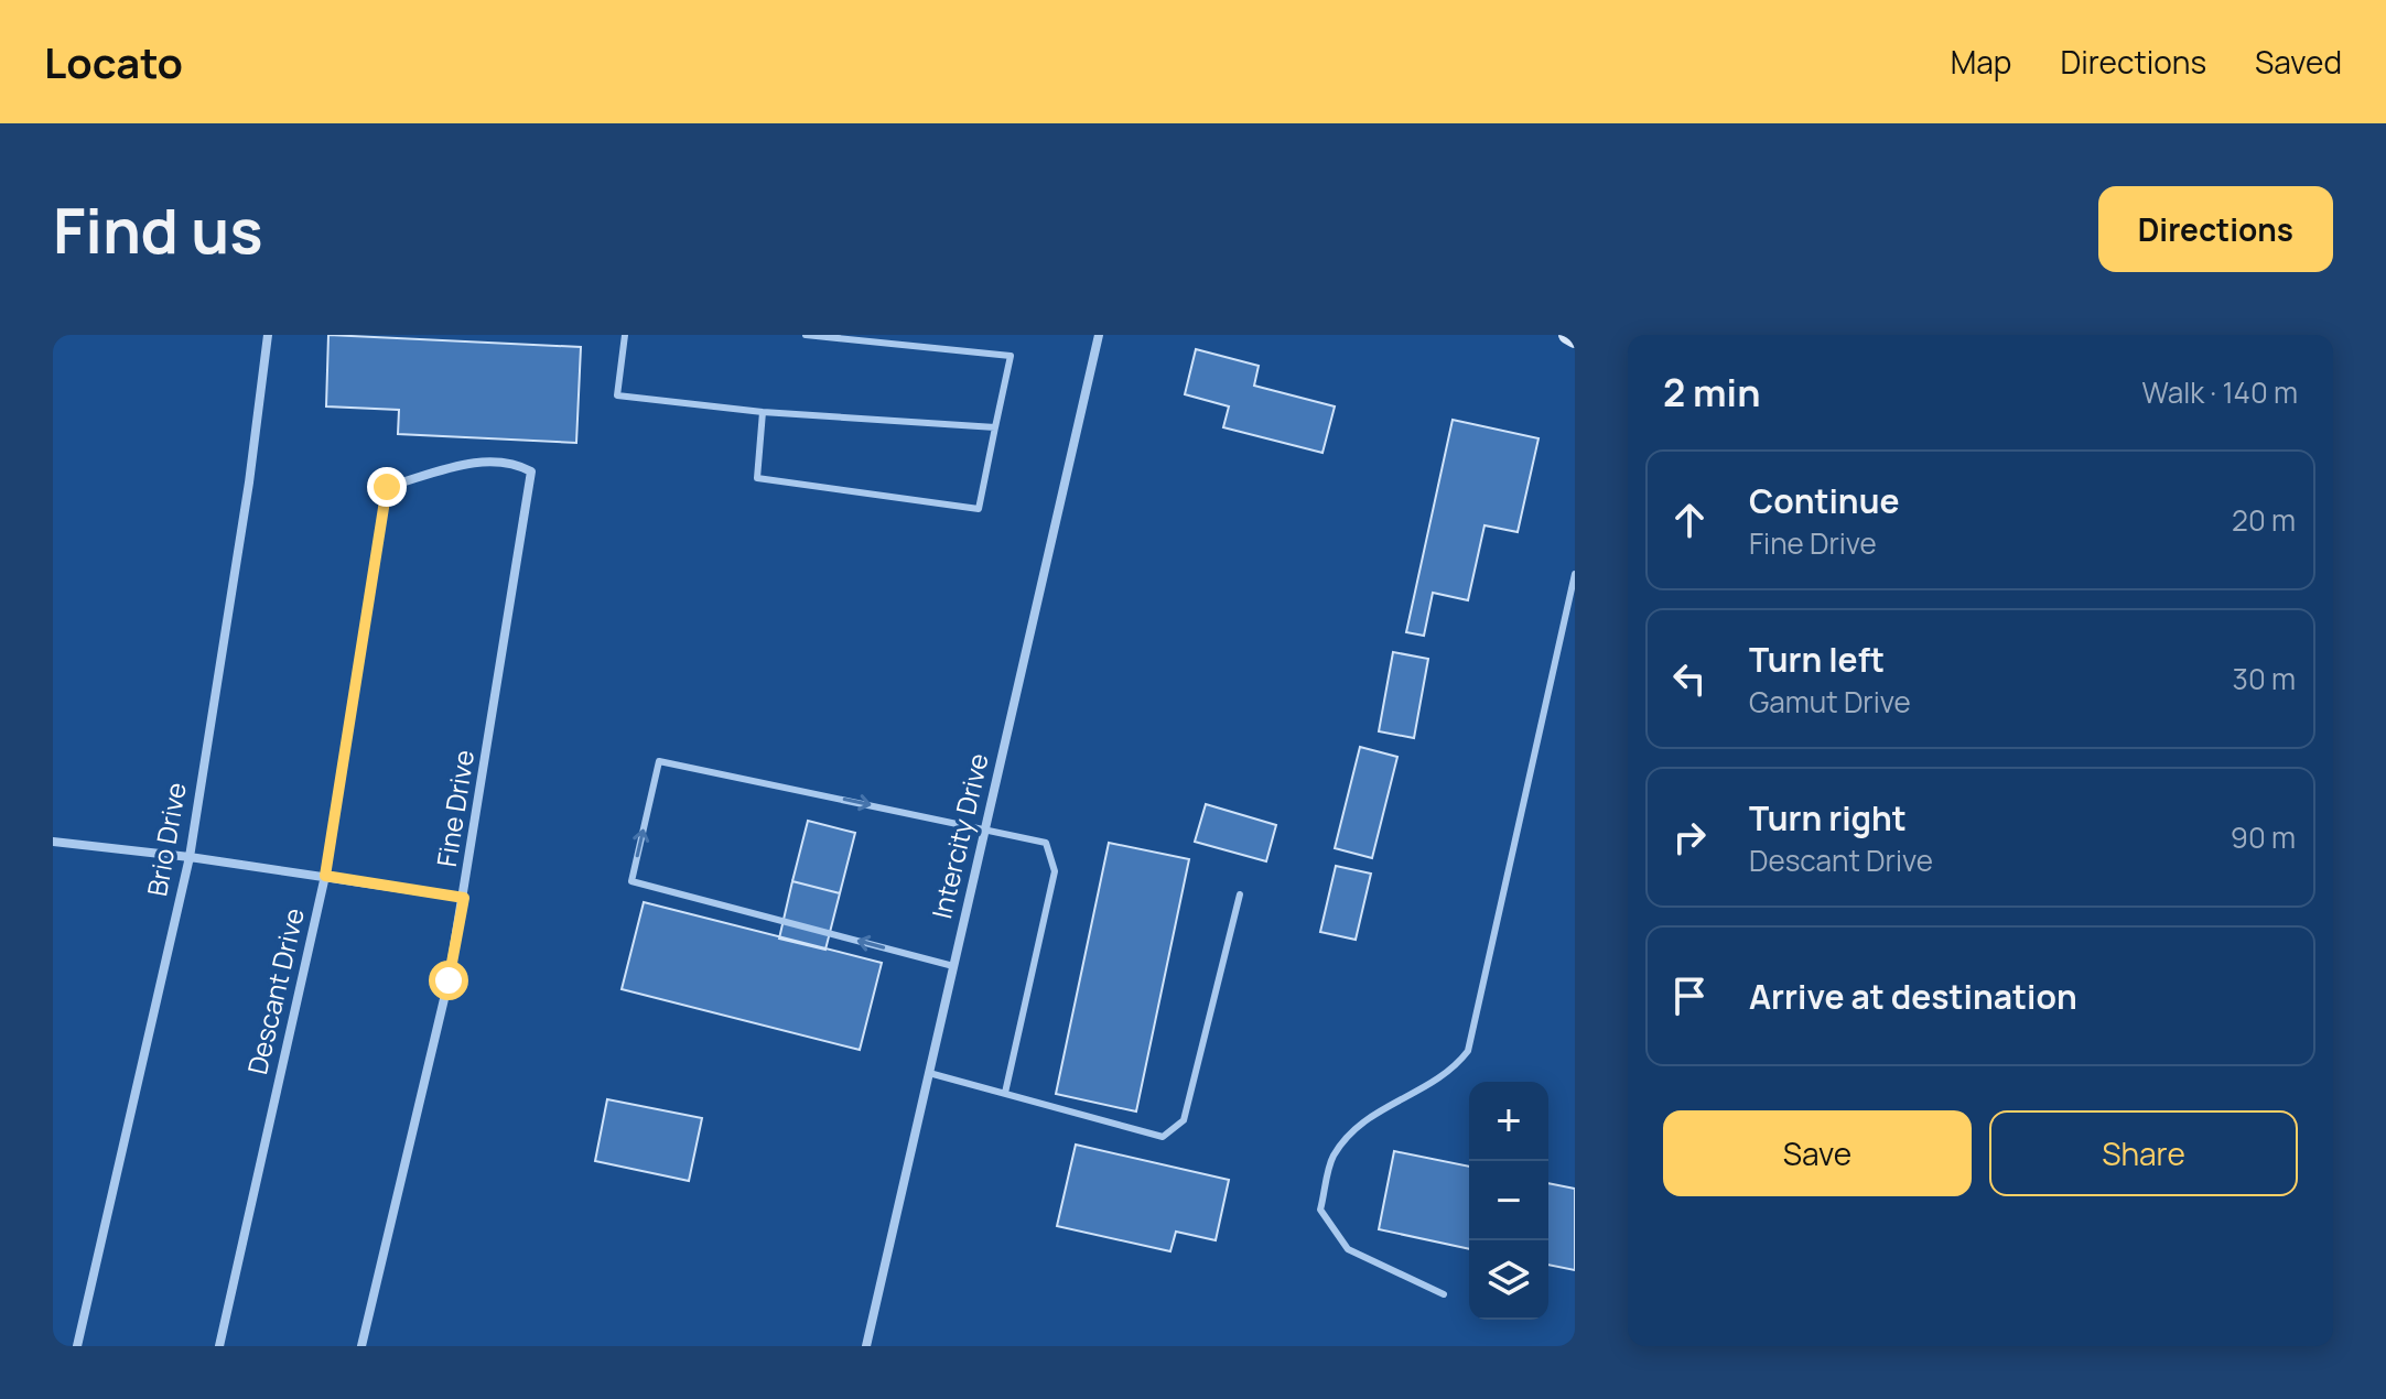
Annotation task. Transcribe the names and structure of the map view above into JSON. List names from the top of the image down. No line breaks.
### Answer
{"streets":{"street":["Fine Drive","Intercity Drive","Brio Drive","Descant Drive"]},"crossings":[["Fine Drive","Descant Drive"]],"page":{"header":"Locato","nav":["Map","Directions","Saved"],"buttons":["Directions",["Save","Share"]],"title":"Find us","heading":["2 min","Walk · 140 m"],"list":[["Continue","Fine Drive","20 m"],["Turn left","Gamut Drive","30 m"],["Turn right","Descant Drive","90 m"],"Arrive at destination"],"map_buttons":["+","−"]}}
